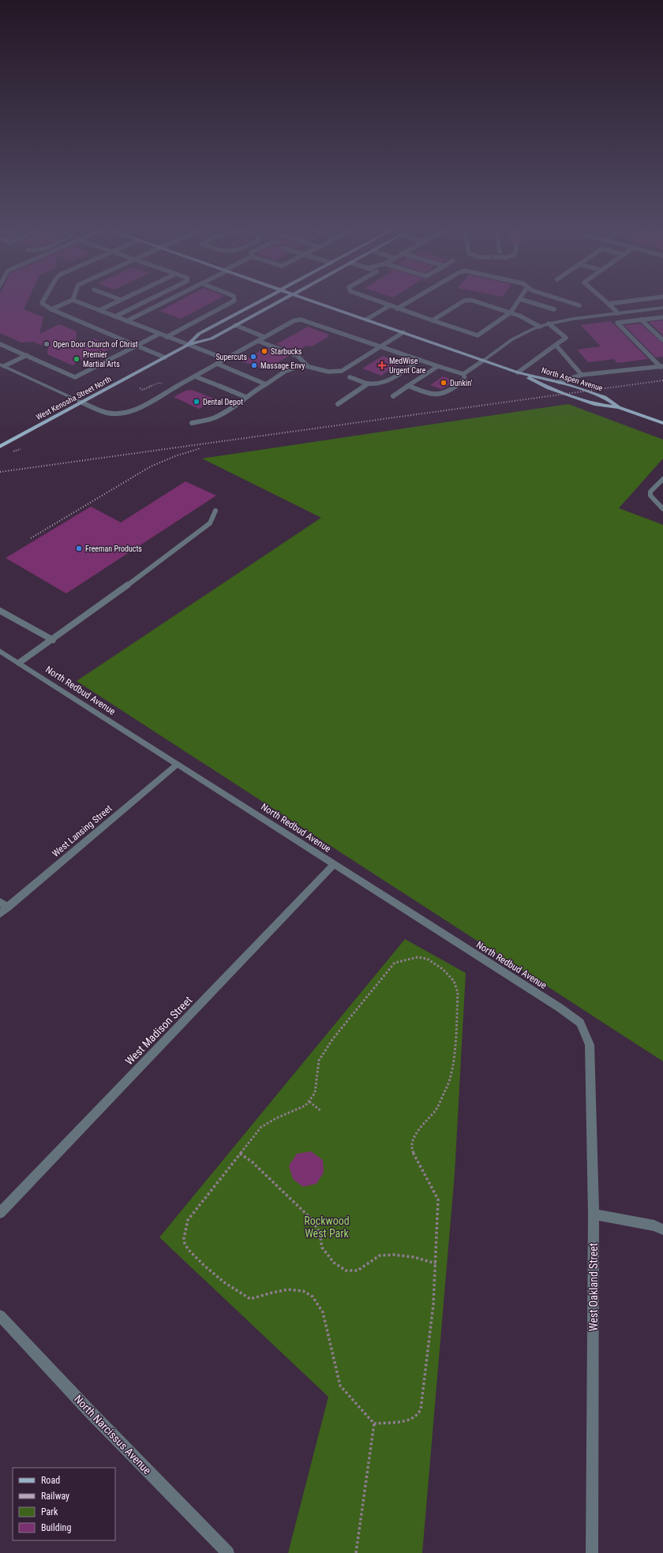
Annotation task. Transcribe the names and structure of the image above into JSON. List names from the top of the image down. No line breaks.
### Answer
{"streets":{"main road":["North Aspen Avenue","West Kenosha Street North"],"street":["North Redbud Avenue","West Lansing Street","West Madison Street","West Oakland Street","North Narcissus Avenue"]},"crossings":[["North Redbud Avenue","West Lansing Street"],["North Redbud Avenue","West Madison Street"],["North Redbud Avenue","West Oakland Street"]],"parks":["Rockwood West Park"],"places":{"other":["Open Door Church of Christ","Starbucks","Supercuts","Premier Martial Arts","Massage Envy","Dunkin'","Dental Depot","Freeman Products"],"health":["MedWise Urgent Care"]},"legend":["Road","Railway","Park","Building"]}
